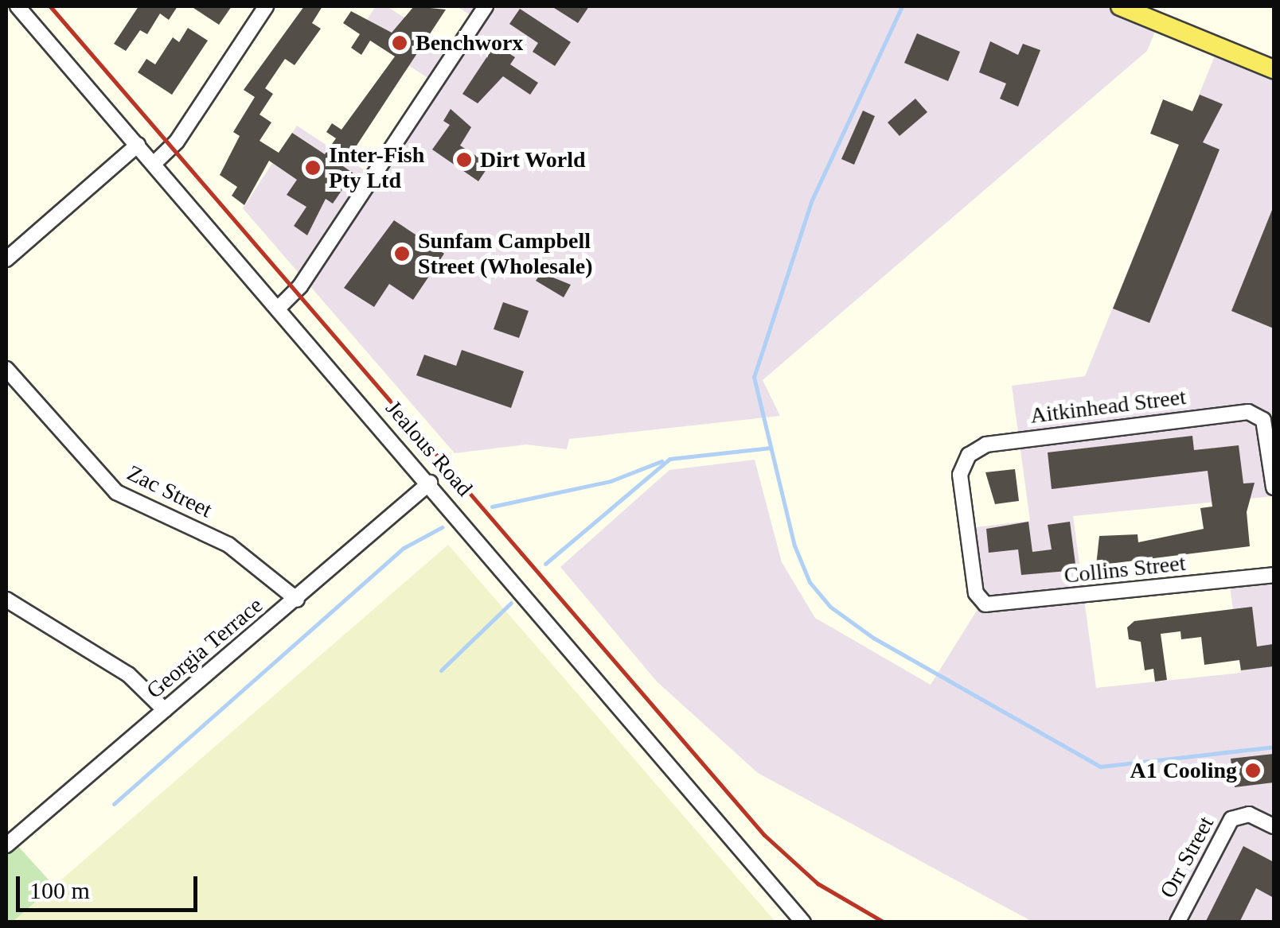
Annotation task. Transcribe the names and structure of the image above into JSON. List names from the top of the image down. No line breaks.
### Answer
{"streets":{"street":["Aitkinhead Street","Jealous Road","Zac Street","Collins Street","Georgia Terrace","Orr Street"]},"crossings":[["Aitkinhead Street","Collins Street"],["Jealous Road","Georgia Terrace"],["Zac Street","Georgia Terrace"]],"places":["Benchworx","Dirt World","Inter-Fish Pty Ltd","Sunfam Campbell Street (Wholesale)","A1 Cooling"],"scale_bar":"100 m"}
